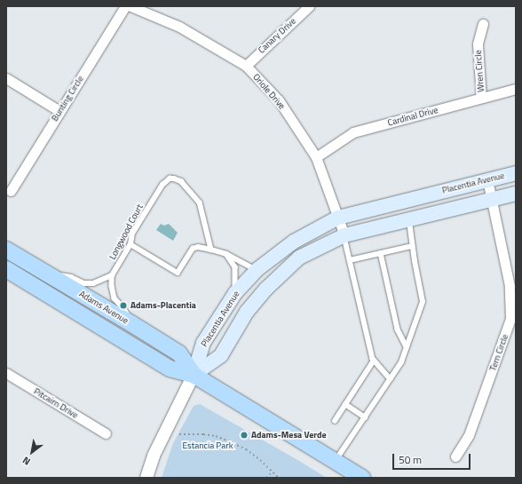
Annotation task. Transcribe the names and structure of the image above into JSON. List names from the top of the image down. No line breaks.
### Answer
{"streets":{"main road":["Placentia Avenue","Adams Avenue"],"street":["Canary Drive","Wren Circle","Oriole Drive","Bunting Circle","Cardinal Drive","Tern Circle","Pitcairn Drive"],"lane":["Longwood Court"]},"crossings":[["Canary Drive","Oriole Drive"],["Wren Circle","Cardinal Drive"],["Oriole Drive","Cardinal Drive"],["Oriole Drive","Placentia Avenue"],["Placentia Avenue","Adams Avenue"],["Placentia Avenue","Tern Circle"]],"parks":["Estancia Park"],"places":["Adams-Placentia","Adams-Mesa Verde"],"scale_bar":"50 m","north":"bottom left"}
